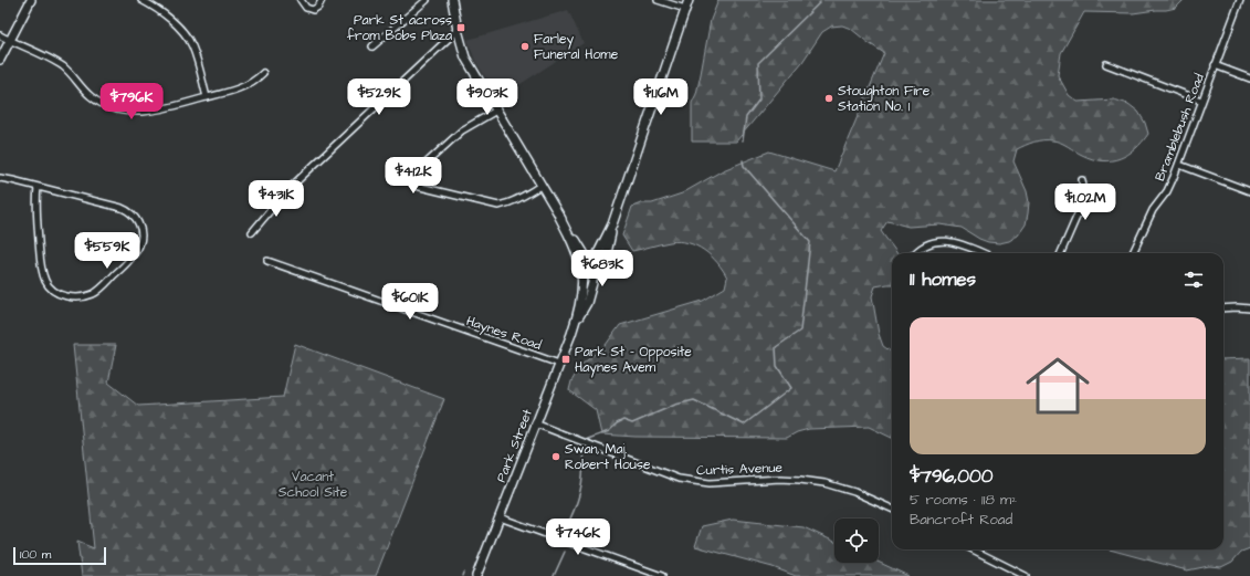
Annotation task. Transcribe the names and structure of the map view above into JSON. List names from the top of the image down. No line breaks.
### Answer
{"streets":{"main road":["Park Street"],"street":["Bramblebush Road","Haynes Road","Curtis Avenue"]},"crossings":[["Haynes Road","Park Street"],["Park Street","Curtis Avenue"]],"parks":["Vacant School Site"],"places":{"transit":["Park St across from Bobs Plaza","Park St - Opposite Haynes Avem"],"other":["Farley Funeral Home","Stoughton Fire Station No. 1","Swan, Maj. Robert House"]},"scale_bar":"100 m","page":{"price":["$529K","$903K","$1.16M","$796K","$412K","$431K","$1.02M","$559K","$683K","$601K","$746K"],"heading":"11 homes","list":[{"name":"$796,000","note":"5 rooms · 118 m² · Bancroft Road"}],"scale":"100 m"}}
